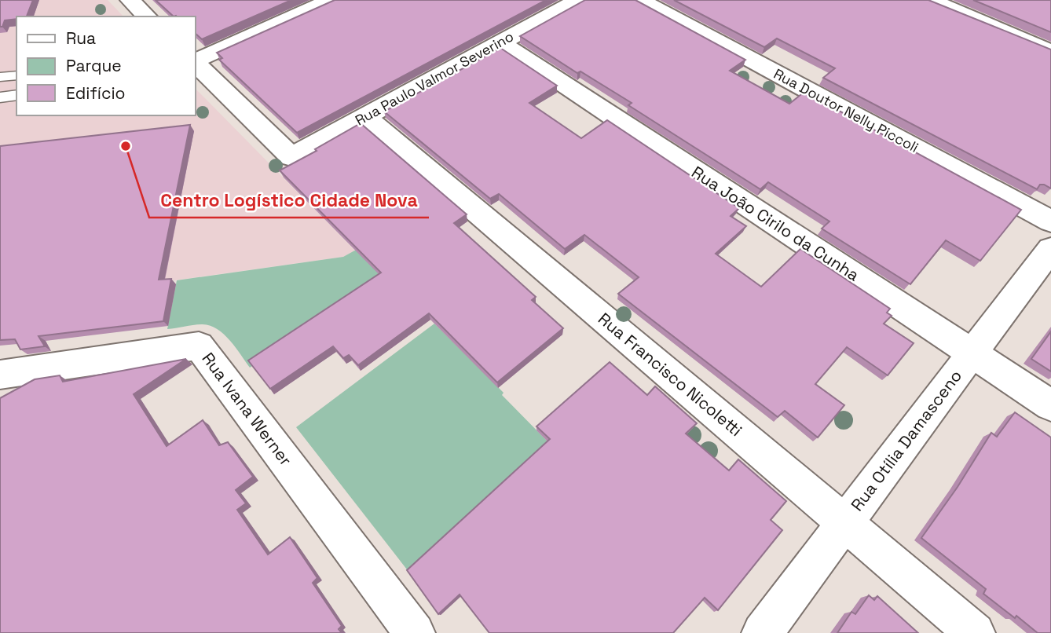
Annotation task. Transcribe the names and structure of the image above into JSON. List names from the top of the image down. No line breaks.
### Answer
{"streets":{"street":["Rua Paulo Valmor Severino","Rua Doutor Nelly Piccoli","Rua João Cirilo da Cunha","Rua Francisco Nicoletti","Rua Ivana Werner","Rua Otília Damasceno"]},"crossings":[["Rua Paulo Valmor Severino","Rua João Cirilo da Cunha"],["Rua Paulo Valmor Severino","Rua Francisco Nicoletti"],["Rua João Cirilo da Cunha","Rua Otília Damasceno"],["Rua Francisco Nicoletti","Rua Otília Damasceno"]],"places":["Centro Logístico Cidade Nova"],"legend":["Rua","Parque","Edifício"]}
